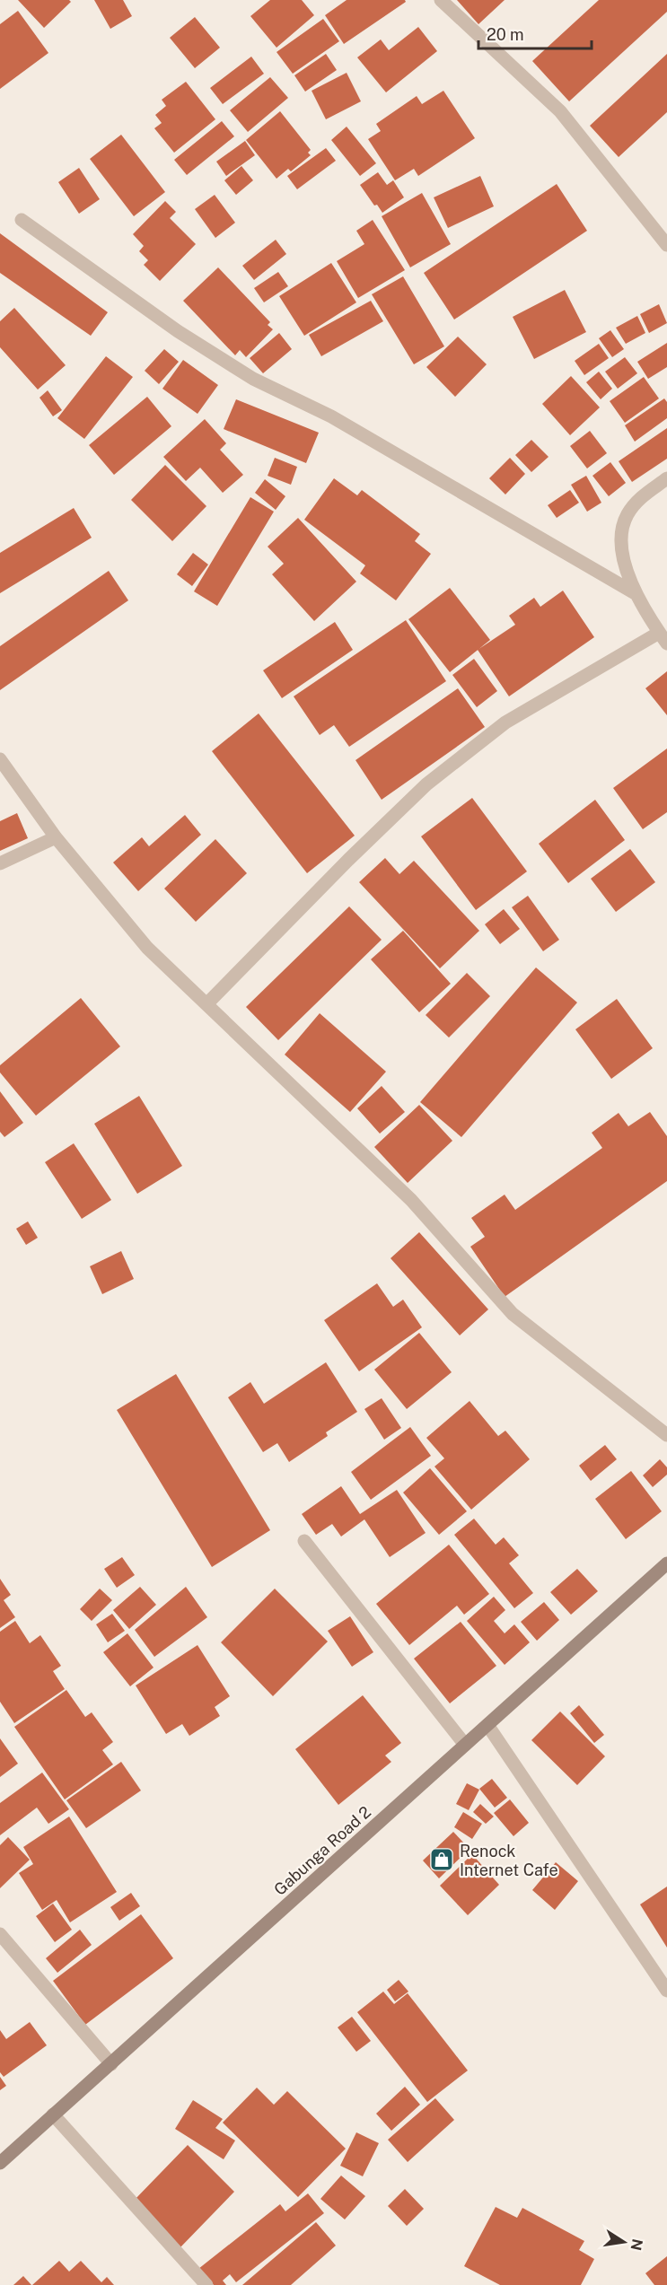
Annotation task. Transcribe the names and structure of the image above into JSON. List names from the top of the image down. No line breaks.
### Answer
{"streets":{"street":["Gabunga Road 2"]},"places":{"shop":["Renock Internet Cafe"]},"scale_bar":"20 m","north":"right"}
